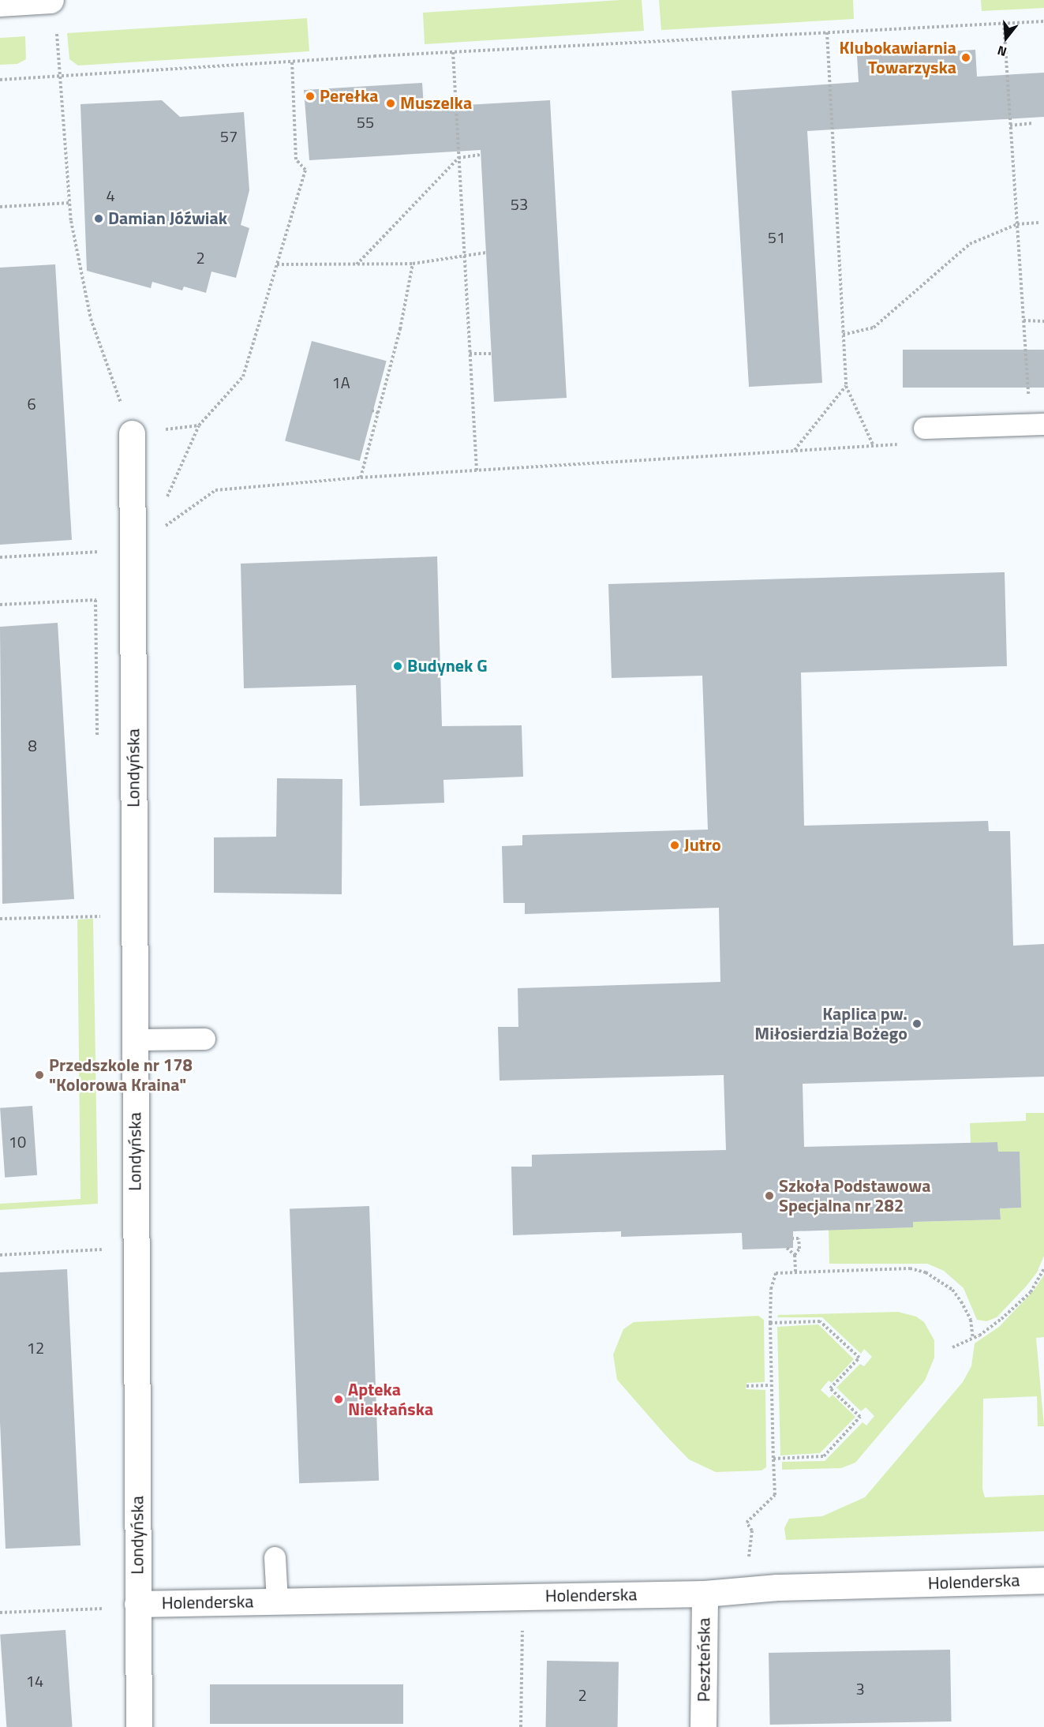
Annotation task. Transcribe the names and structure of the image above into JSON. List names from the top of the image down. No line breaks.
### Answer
{"streets":{"street":["Londyńska","Holenderska","Peszteńska"]},"crossings":[["Londyńska","Holenderska"],["Holenderska","Peszteńska"]],"places":["Klubokawiarnia Towarzyska","Perełka","Muszelka","Damian Jóźwiak","Budynek G","Jutro","Kaplica pw. Miłosierdzia Bożego","Przedszkole nr 178 \"Kolorowa Kraina\"","Szkoła Podstawowa Specjalna nr 282","Apteka Niekłańska"],"house_numbers":["55","57","4","53","51","2","1A","6","8","10","12","14","3","2"],"north":"bottom"}
